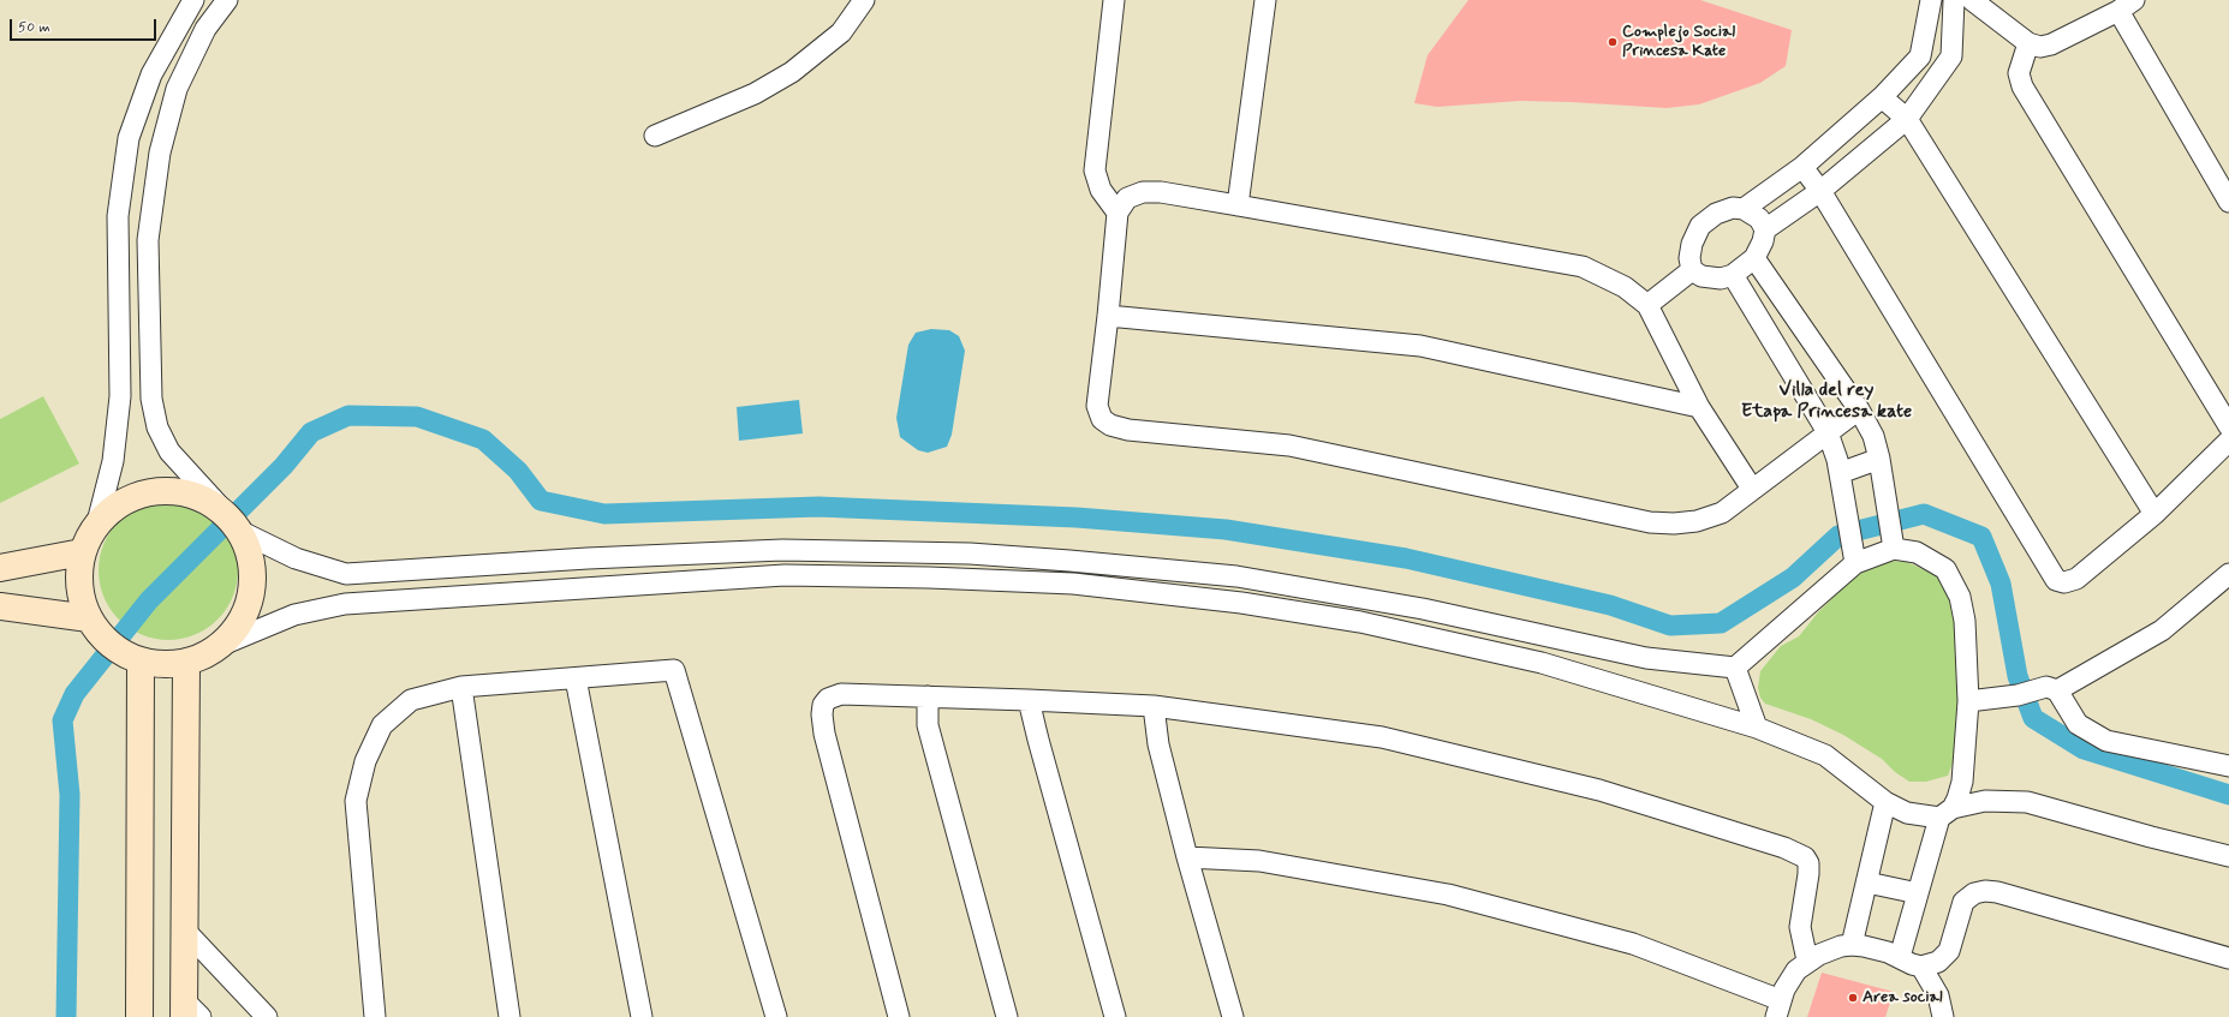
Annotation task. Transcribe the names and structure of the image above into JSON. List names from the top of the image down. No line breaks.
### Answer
{"districts":["Villa del rey Etapa Princesa kate"],"places":["Complejo Social Princesa Kate","Area social"],"scale_bar":"50 m"}
